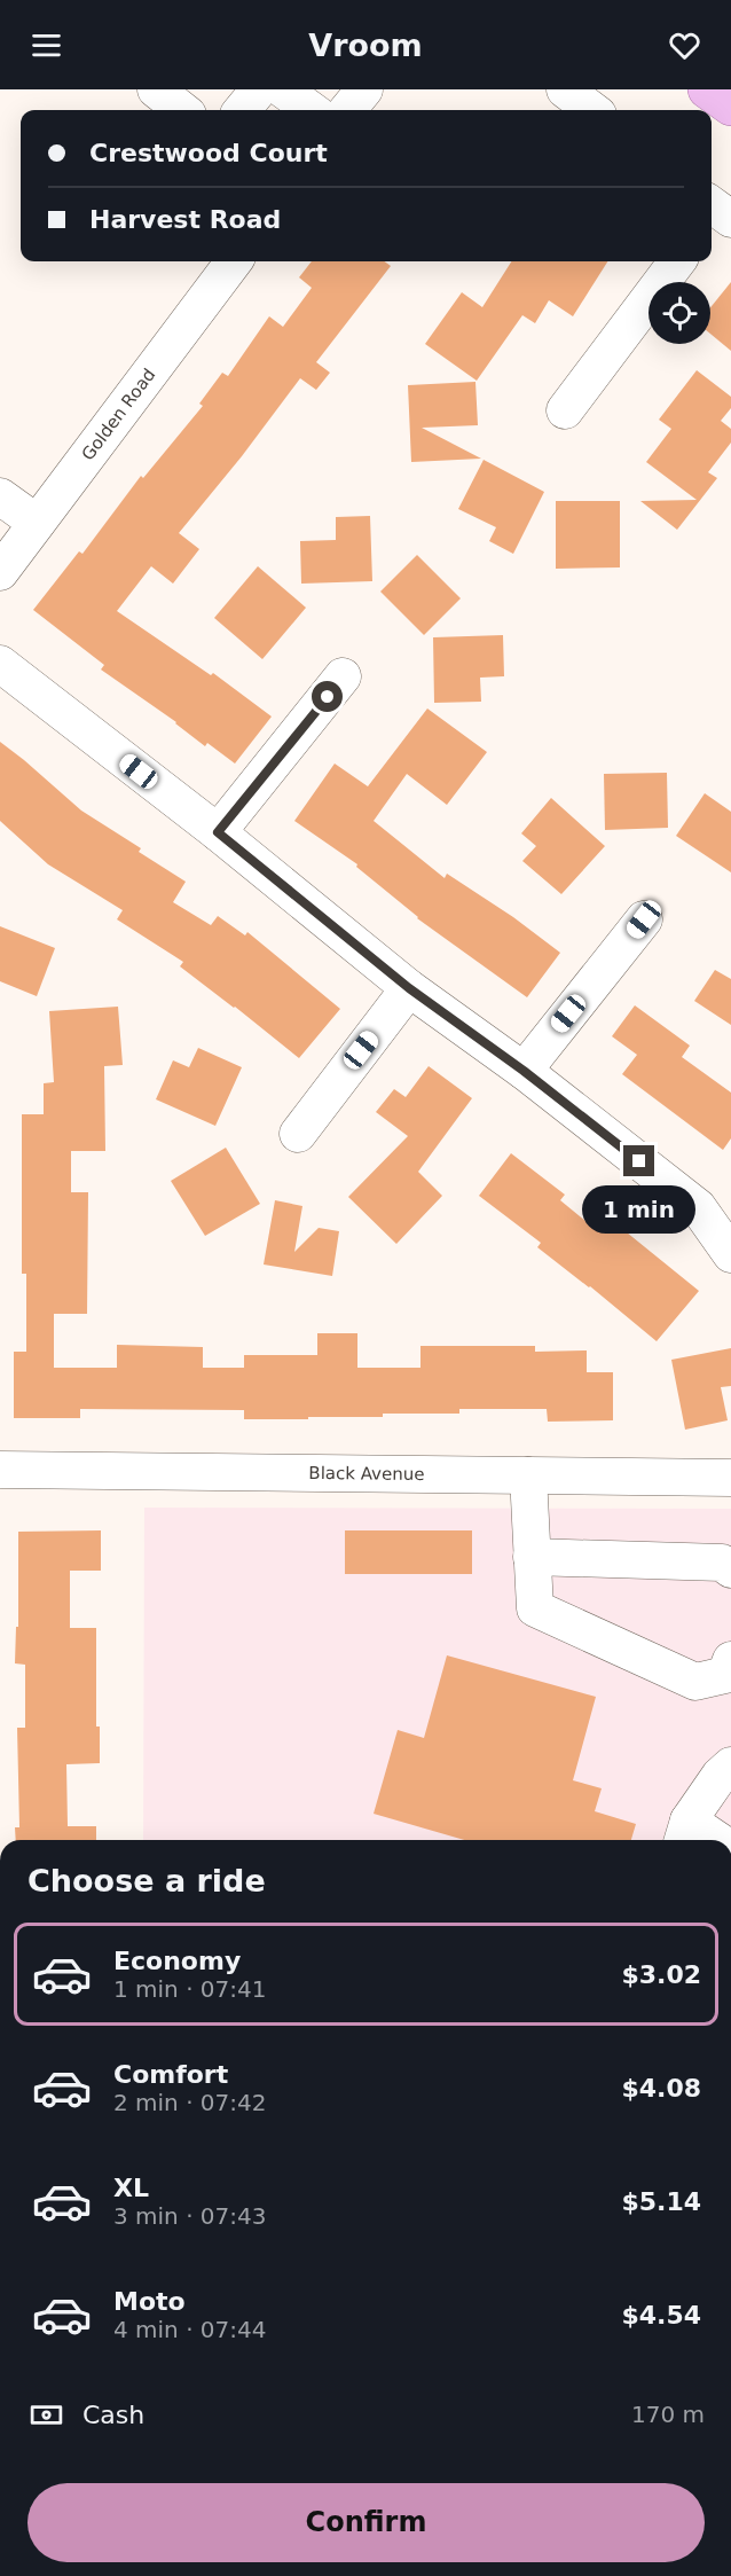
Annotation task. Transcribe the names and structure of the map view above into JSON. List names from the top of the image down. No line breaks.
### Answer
{"streets":{"street":["Golden Road","Black Avenue"]},"page":{"header":"Vroom","banner":["Crestwood Court","Harvest Road"],"bubble":"1 min","heading":"Choose a ride","list":[{"name":"Economy","note":"1 min · 07:41","value":"$3.02"},{"name":"Comfort","note":"2 min · 07:42","value":"$4.08"},{"name":"XL","note":"3 min · 07:43","value":"$5.14"},{"name":"Moto","note":"4 min · 07:44","value":"$4.54"}],"pay":["Cash","170 m"],"buttons":"Confirm"}}
